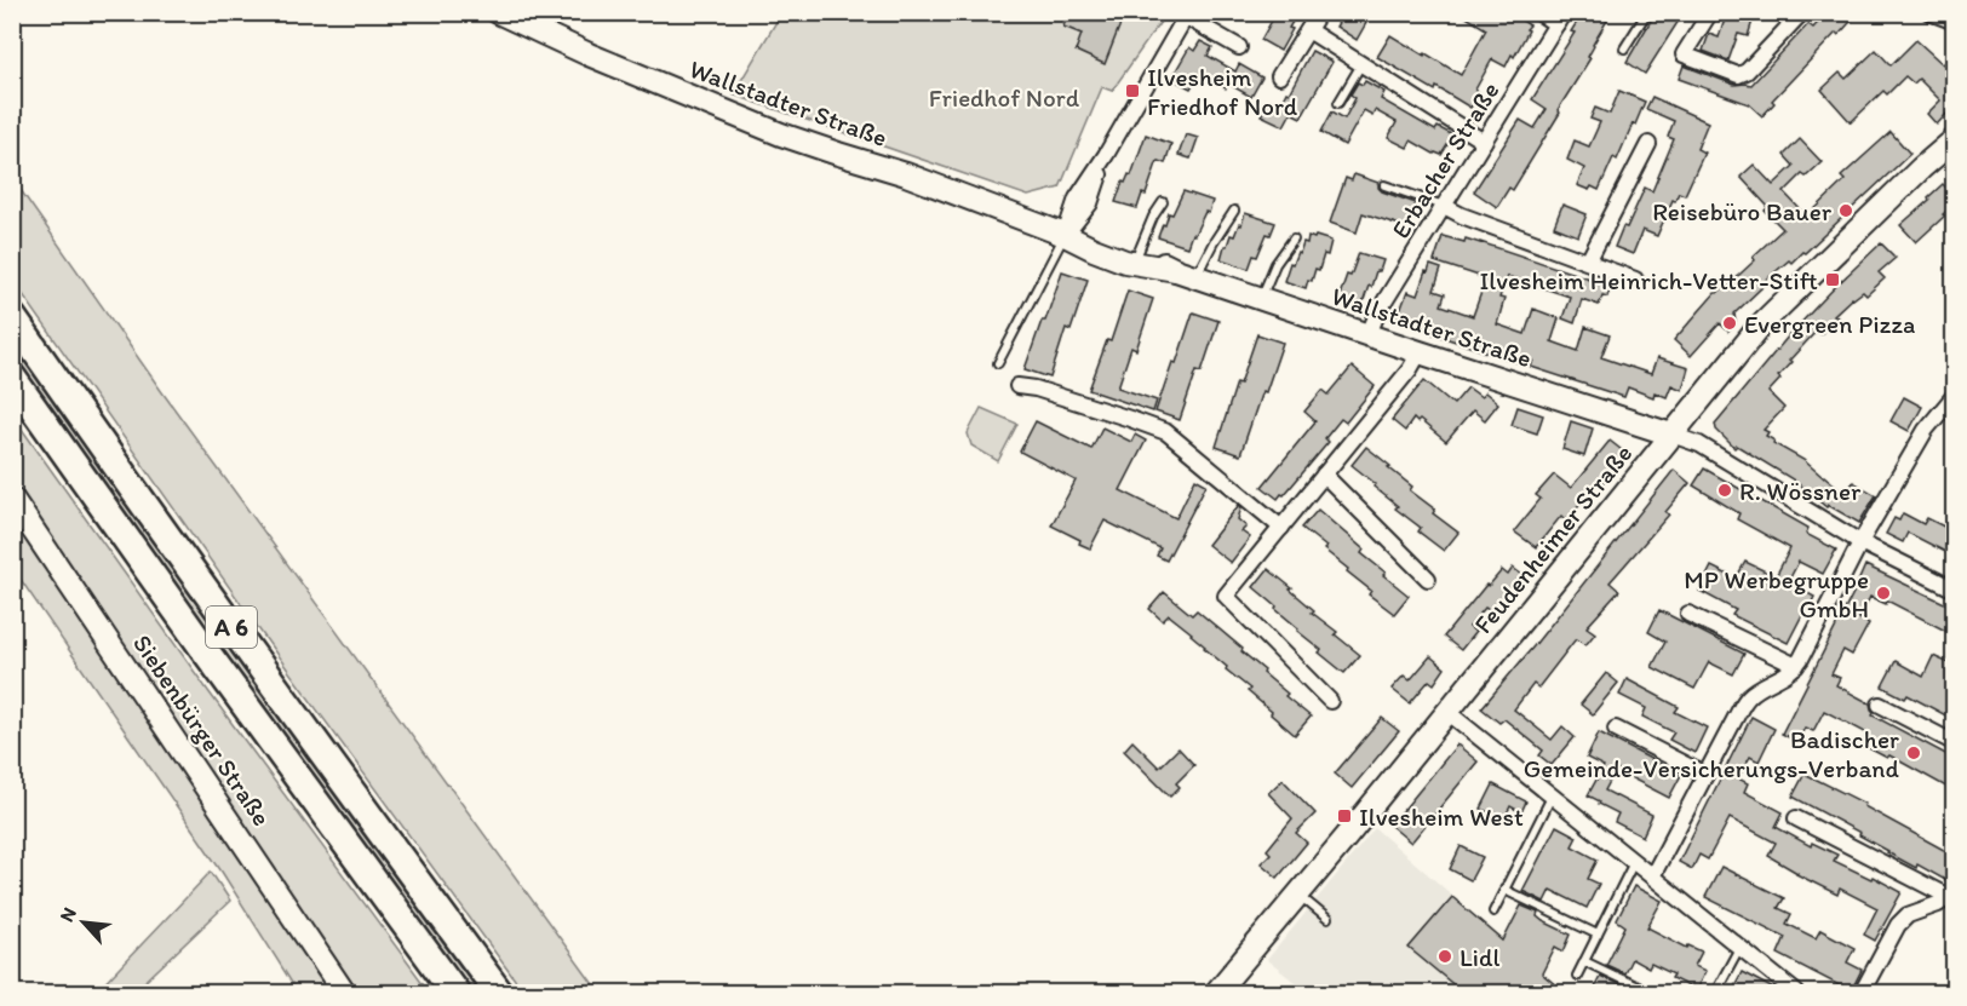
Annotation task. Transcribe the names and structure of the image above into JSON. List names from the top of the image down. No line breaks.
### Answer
{"streets":{"highway":["A 6"],"main road":["Wallstadter Straße","Feudenheimer Straße","Siebenbürger Straße"],"street":["Erbacher Straße"]},"crossings":[["Wallstadter Straße","Erbacher Straße"],["Wallstadter Straße","Feudenheimer Straße"]],"parks":["Friedhof Nord"],"places":{"transit":["Ilvesheim Friedhof Nord","Ilvesheim Heinrich-Vetter-Stift","Ilvesheim West"],"other":["Reisebüro Bauer","Evergreen Pizza","R. Wössner","MP Werbegruppe GmbH","Badischer Gemeinde-Versicherungs-Verband","Lidl"]},"north":"top left"}
